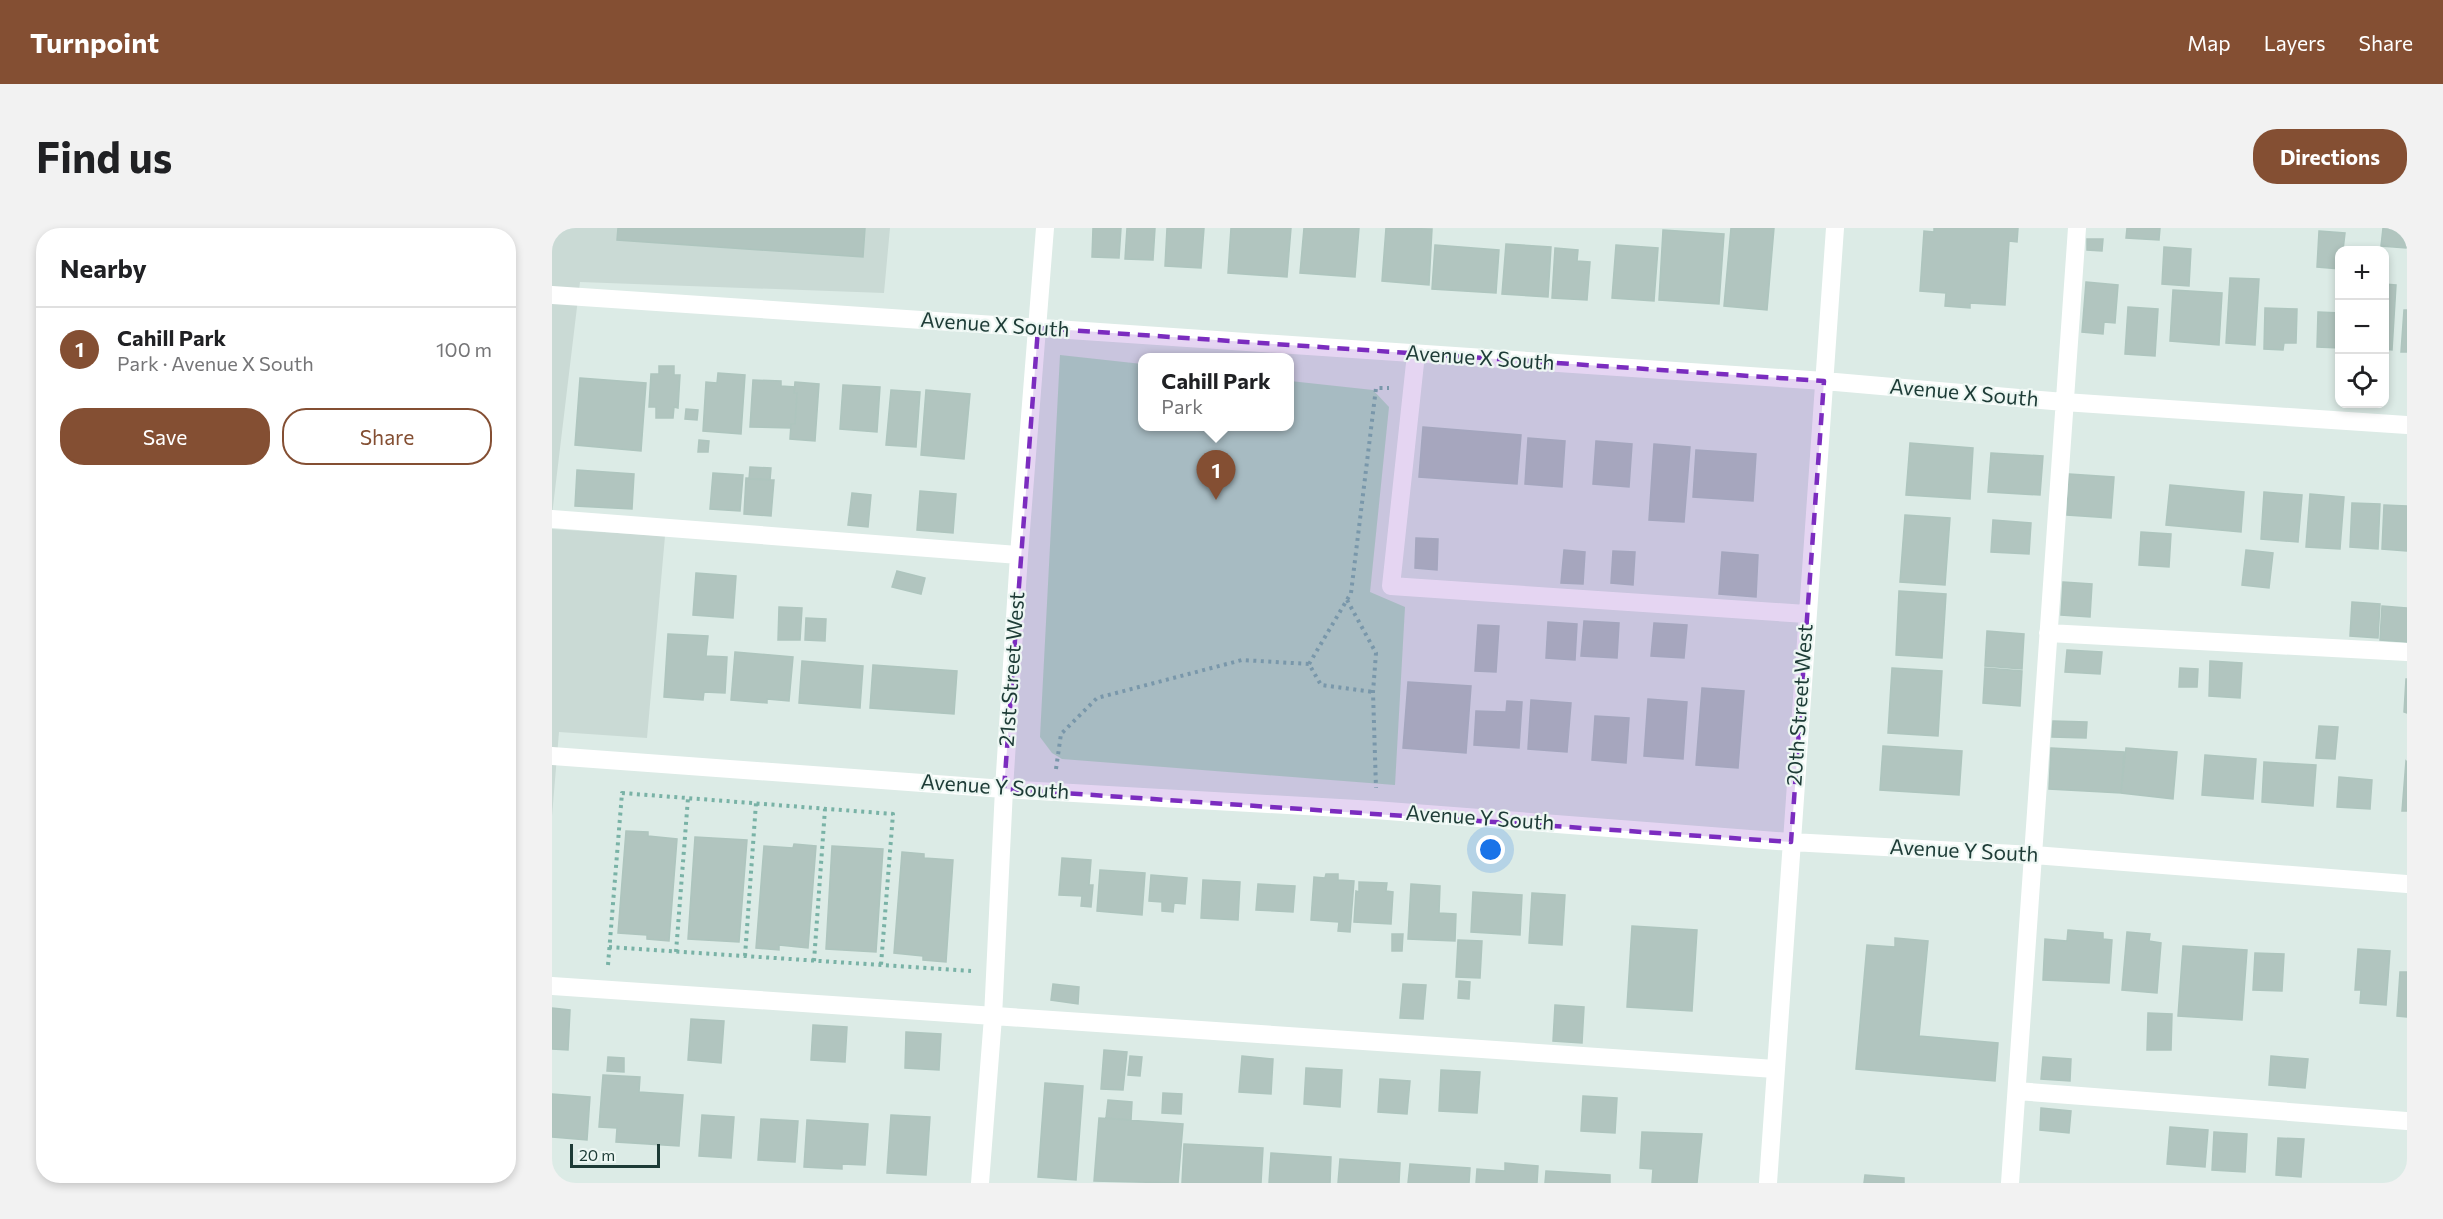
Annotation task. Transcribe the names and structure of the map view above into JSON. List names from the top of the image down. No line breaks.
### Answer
{"streets":{"street":["Avenue X South","21st Street West","20th Street West","Avenue Y South"]},"crossings":[["Avenue X South","21st Street West"],["Avenue X South","20th Street West"],["21st Street West","Avenue Y South"],["20th Street West","Avenue Y South"]],"scale_bar":"20 m","page":{"header":"Turnpoint","nav":["Map","Layers","Share"],"buttons":["Directions",["Save","Share"]],"title":"Find us","heading":"Nearby","map_buttons":["+","−"],"list":[{"mark":"1","name":"Cahill Park","note":"Park · Avenue X South","value":"100 m"}],"popup":["Cahill Park","Park"],"pins":"1","scale":"20 m"}}
